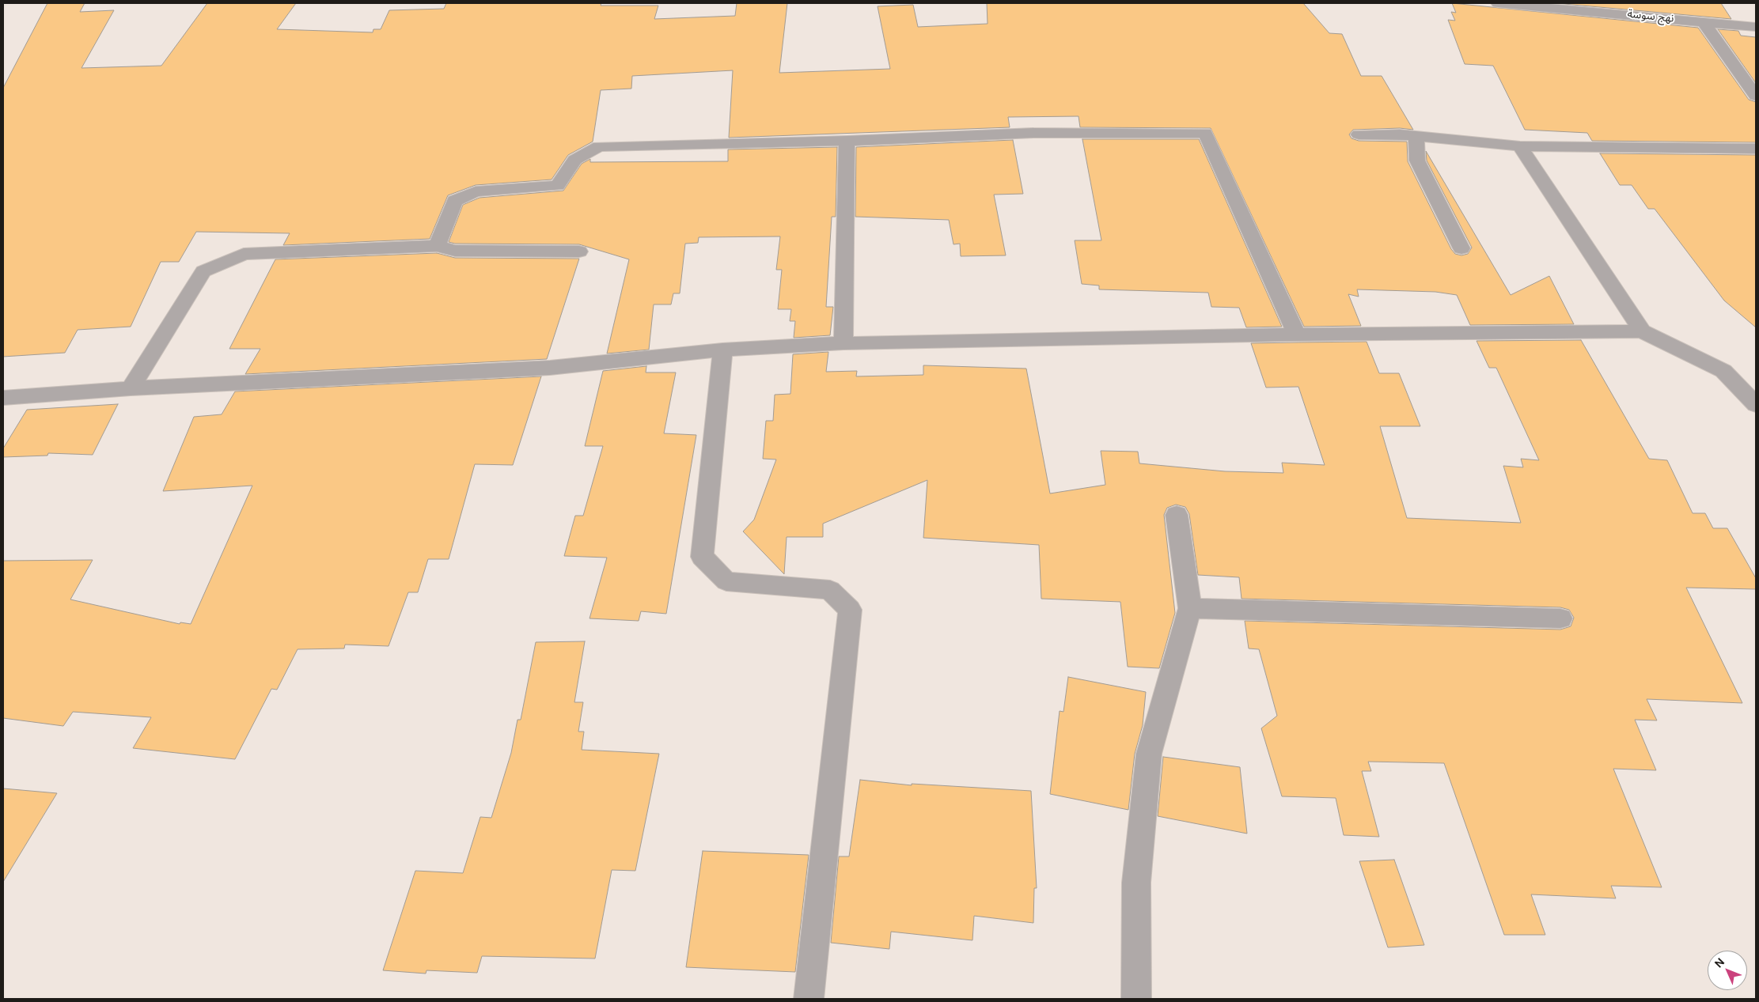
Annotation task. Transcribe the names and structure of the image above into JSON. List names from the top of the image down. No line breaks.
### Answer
{"streets":{"street":["نهج سوسة"]},"north":"top left"}
